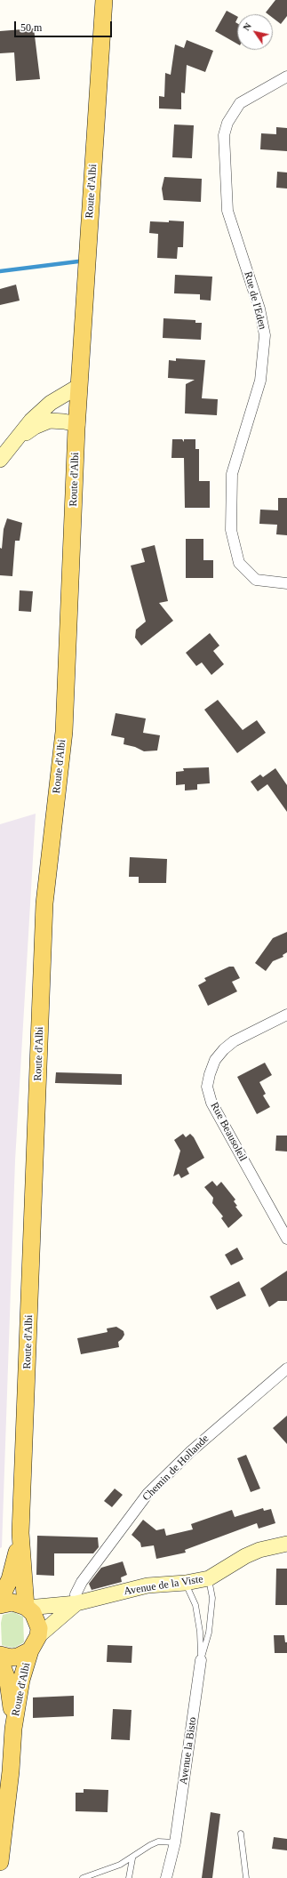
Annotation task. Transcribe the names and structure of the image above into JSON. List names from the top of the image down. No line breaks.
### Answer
{"streets":{"main road":["Route d'Albi"],"street":["Rue de l'Eden","Rue Beausoleil","Chemin de Hollande","Avenue de la Viste","Avenue la Bisto"]},"crossings":[["Route d'Albi","Avenue de la Viste"],["Chemin de Hollande","Avenue de la Viste"]],"scale_bar":"50 m","north":"top left"}
